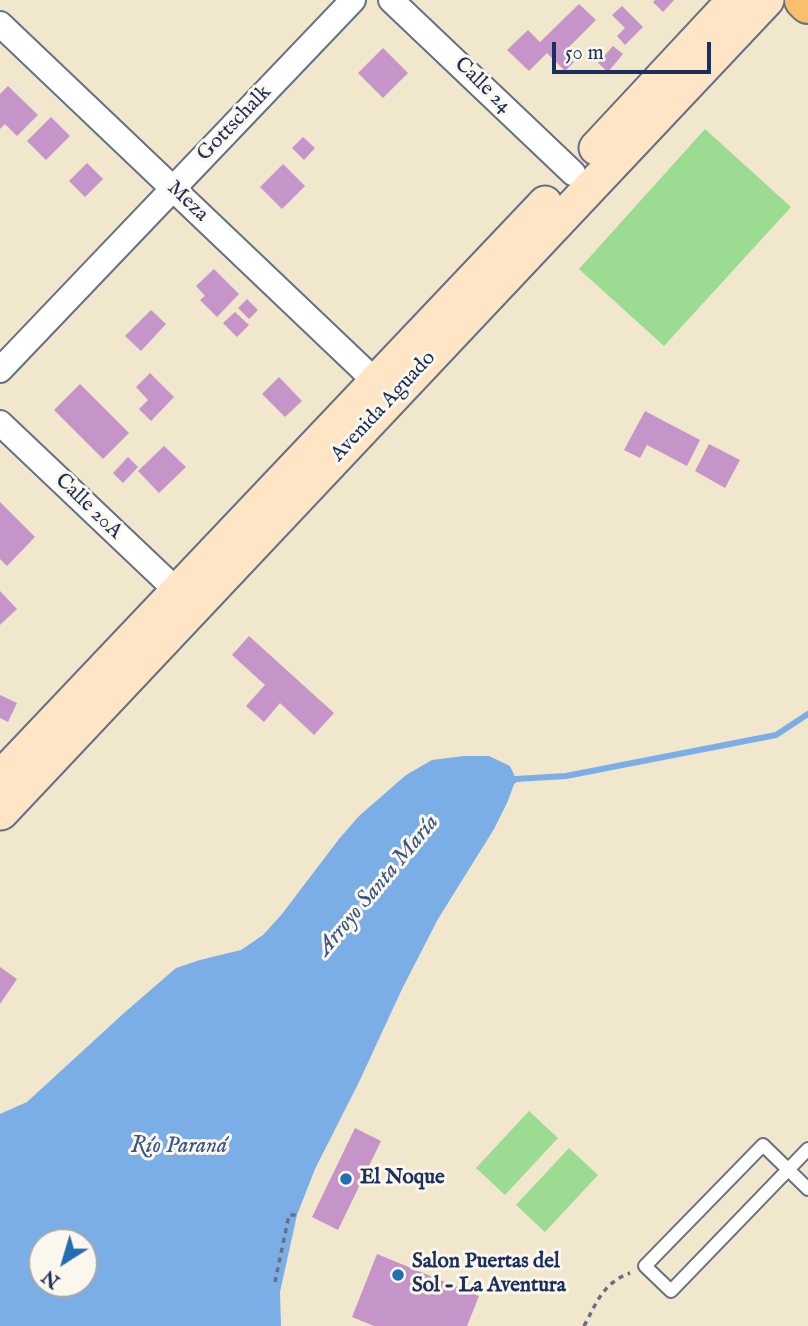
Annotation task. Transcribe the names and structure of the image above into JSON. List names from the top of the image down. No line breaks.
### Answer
{"streets":{"street":["Calle 24","Gottschalk","Meza","Avenida Aguado","Calle 20A"]},"crossings":[["Calle 24","Avenida Aguado"],["Gottschalk","Meza"],["Meza","Avenida Aguado"],["Avenida Aguado","Calle 20A"]],"water":["Arroyo Santa María","Río Paraná"],"places":["El Noque","Salon Puertas del Sol - La Aventura"],"scale_bar":"50 m","north":"bottom left"}
